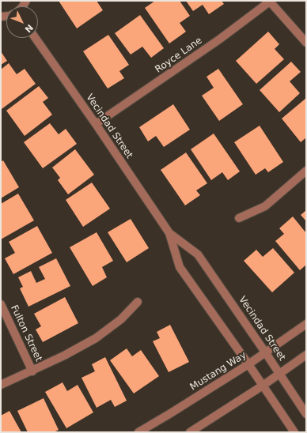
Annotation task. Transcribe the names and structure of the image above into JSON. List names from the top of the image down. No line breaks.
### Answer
{"streets":{"street":["Royce Lane","Vecindad Street","Fulton Street","Mustang Way"]},"crossings":[["Royce Lane","Vecindad Street"],["Vecindad Street","Mustang Way"]],"north":"bottom right"}
